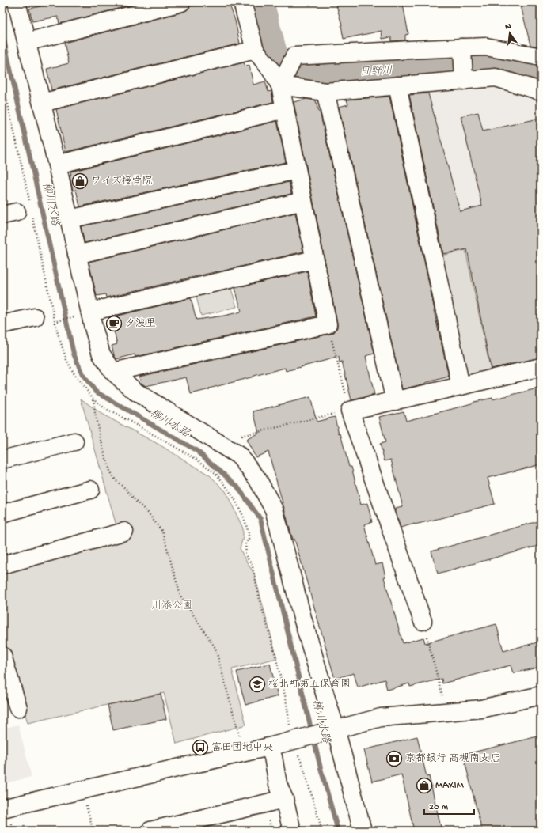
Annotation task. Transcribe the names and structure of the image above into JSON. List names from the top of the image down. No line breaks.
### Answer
{"water":["日野川","柳川水路"],"parks":["川添公園"],"places":{"shop":["ワイズ接骨院","MAXIM"],"cafe":["夕波里"],"school or university":["桜北町第五保育園"],"bus stop":["富田団地中央"],"bank":["京都銀行 高槻南支店"]},"scale_bar":"20 m","north":"top"}
